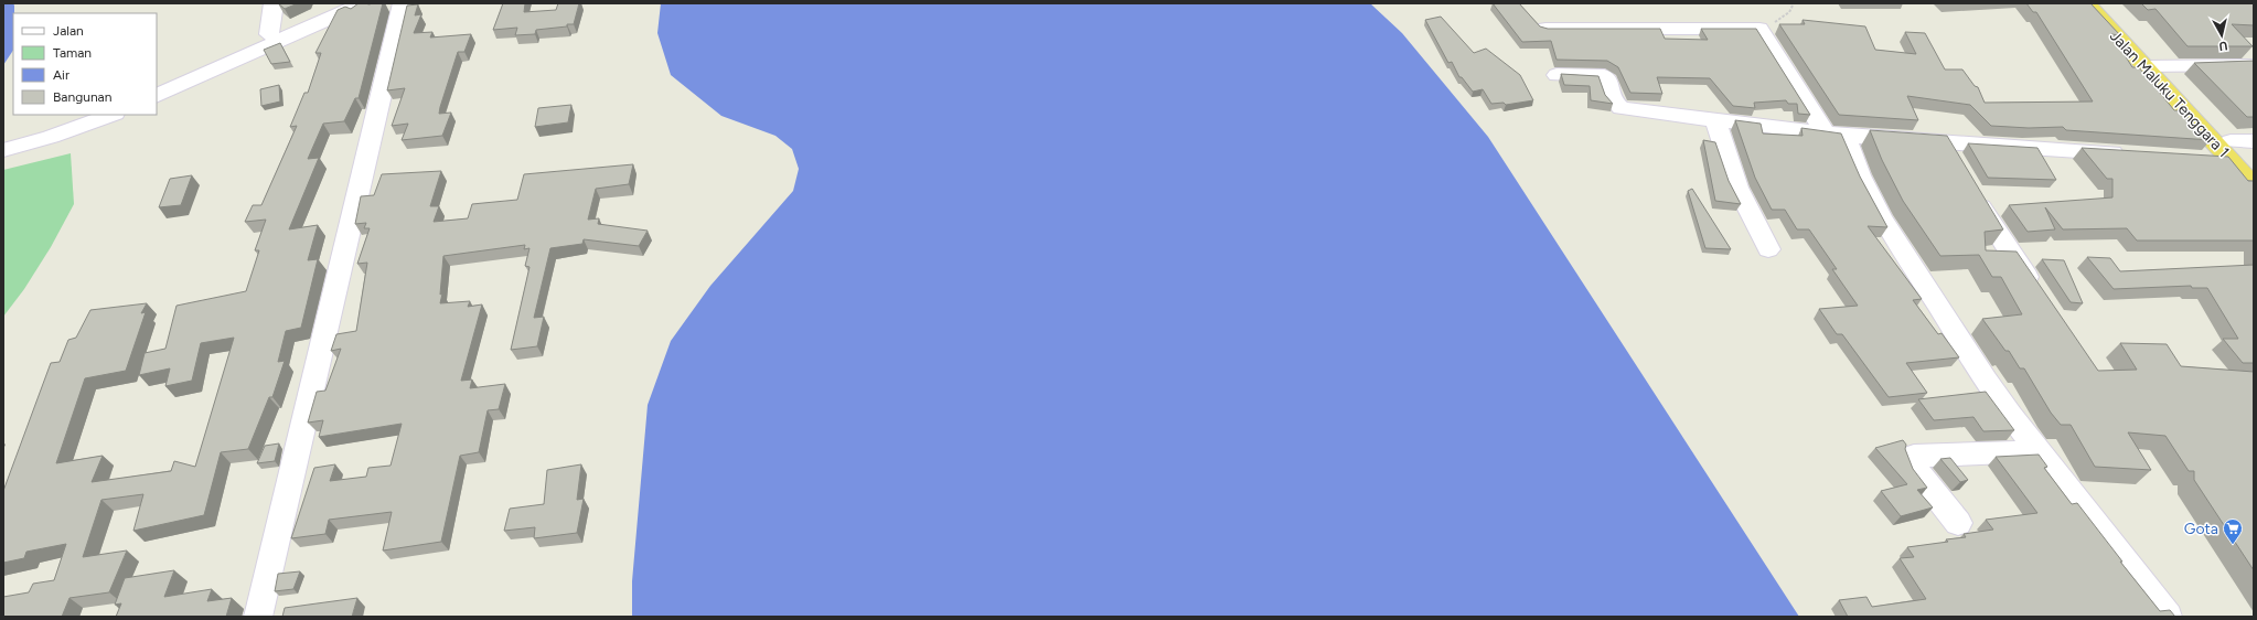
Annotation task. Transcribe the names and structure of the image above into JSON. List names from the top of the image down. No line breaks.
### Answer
{"streets":{"highway":["Jalan Maluku Tenggara 1"]},"places":{"supermarket":["Gota"]},"legend":["Jalan","Taman","Air","Bangunan"],"north":"bottom"}
